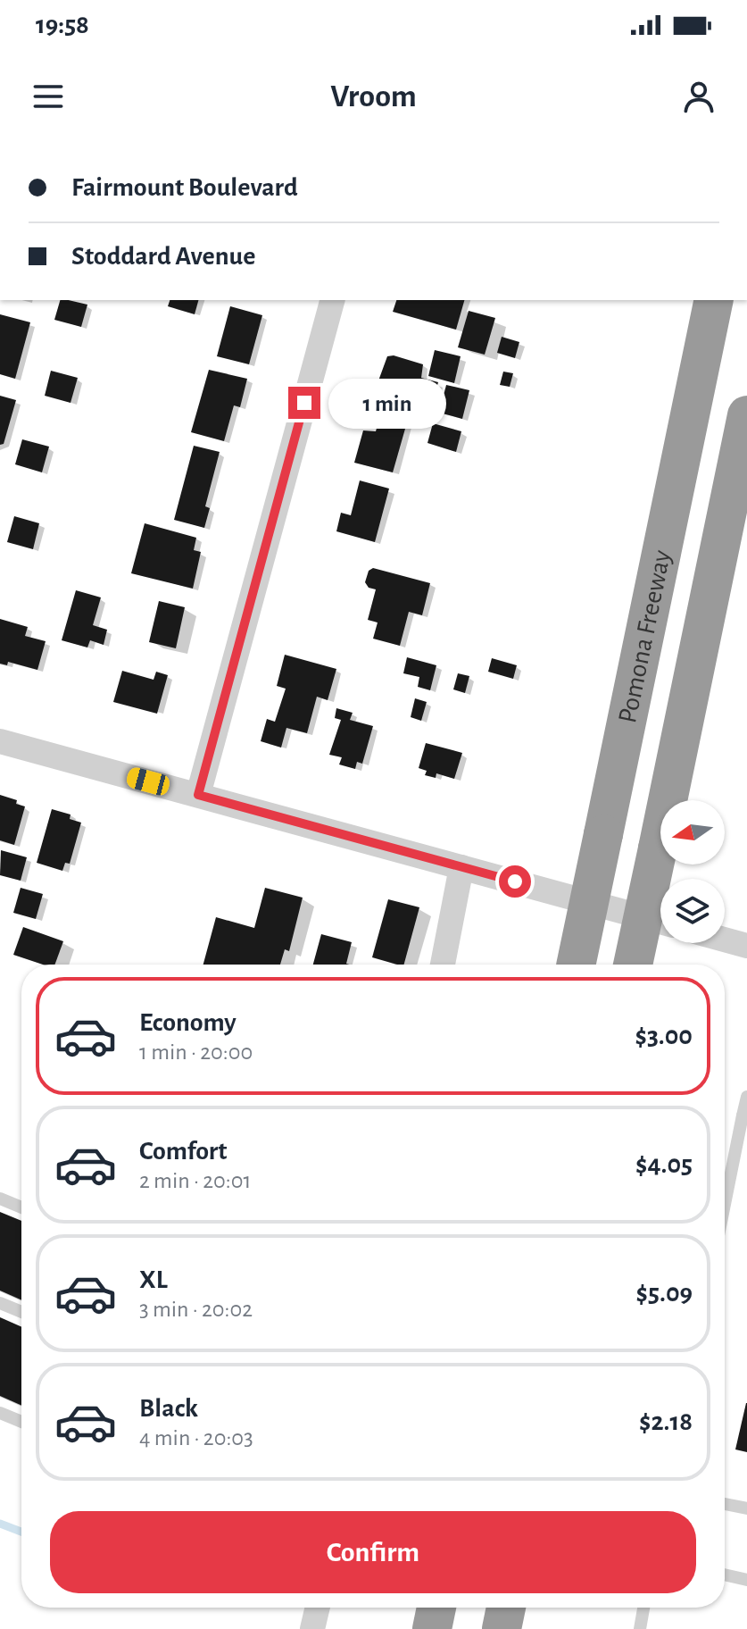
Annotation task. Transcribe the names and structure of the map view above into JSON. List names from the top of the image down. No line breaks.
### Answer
{"streets":{"highway":["Pomona Freeway"]},"north":"left","page":{"status":"19:58","header":"Vroom","banner":["Fairmount Boulevard","Stoddard Avenue"],"bubble":"1 min","list":[{"name":"Economy","note":"1 min · 20:00","value":"$3.00"},{"name":"Comfort","note":"2 min · 20:01","value":"$4.05"},{"name":"XL","note":"3 min · 20:02","value":"$5.09"},{"name":"Black","note":"4 min · 20:03","value":"$2.18"}],"buttons":"Confirm"}}
